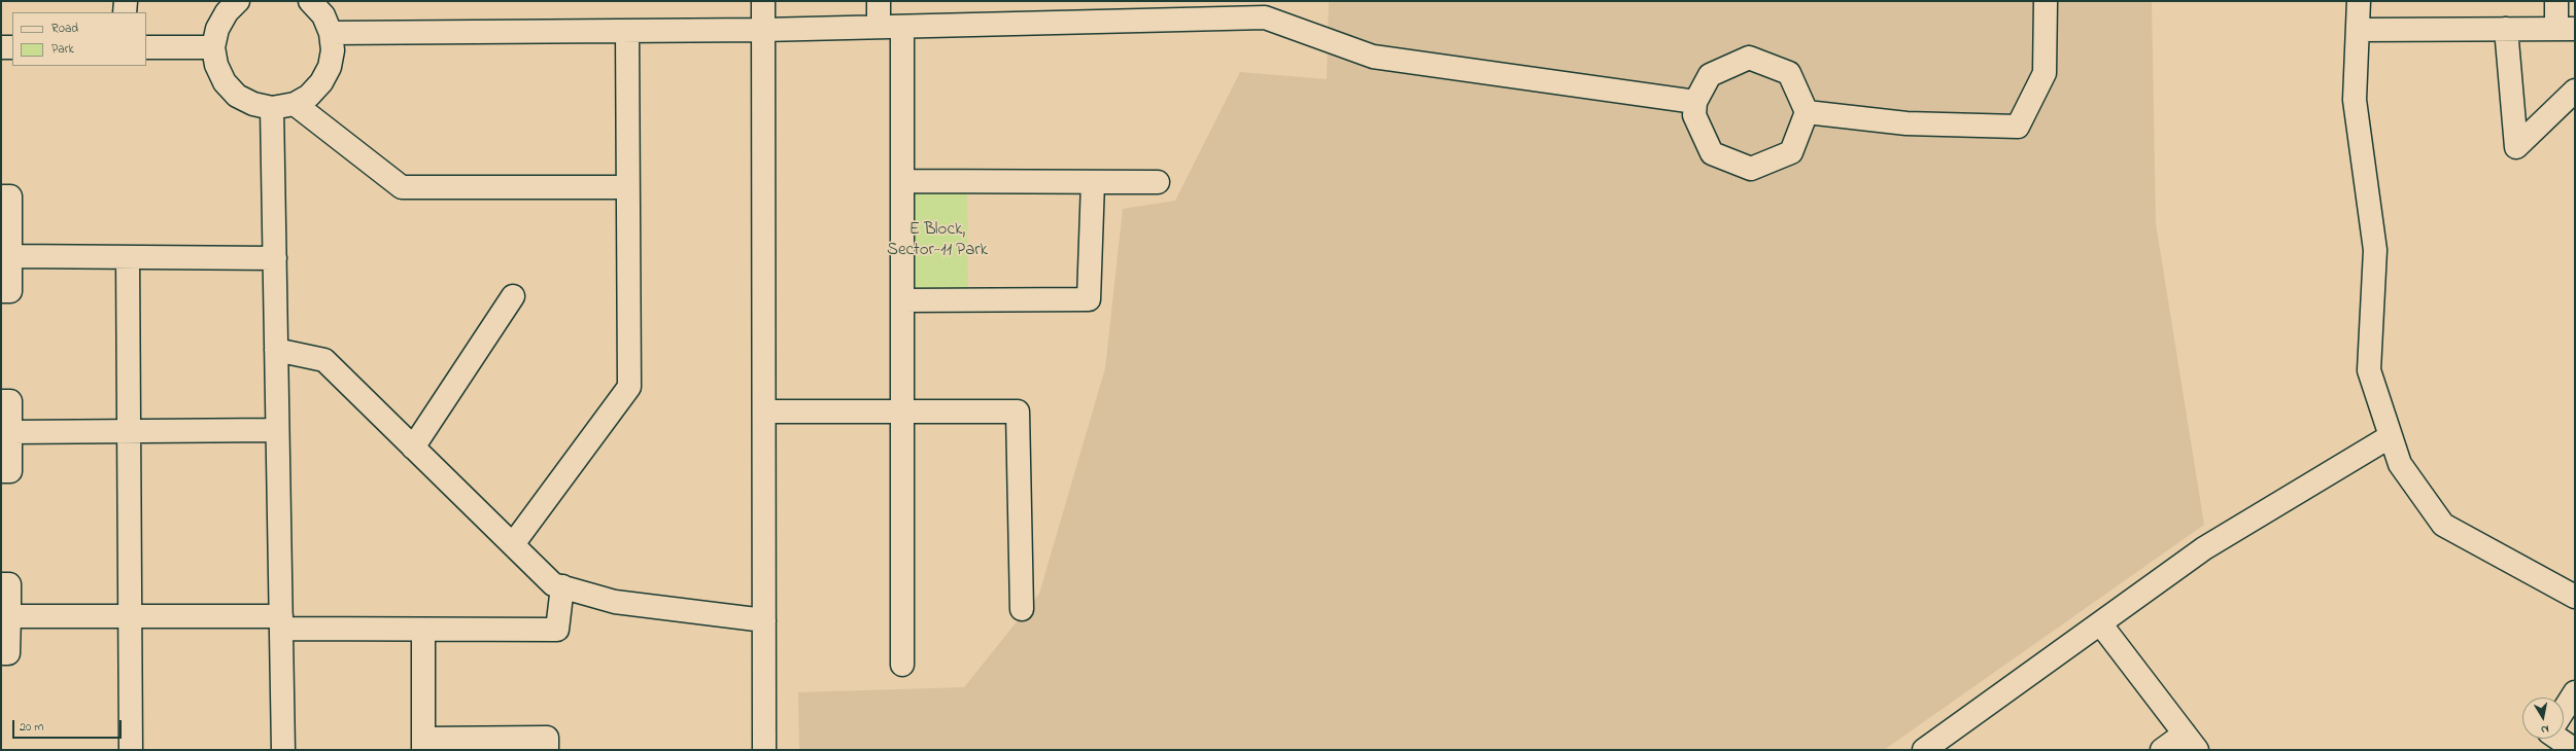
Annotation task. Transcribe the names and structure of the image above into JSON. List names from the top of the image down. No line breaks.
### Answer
{"parks":["E Block, Sector-11 Park"],"legend":["Road","Park"],"scale_bar":"20 m","north":"bottom"}
